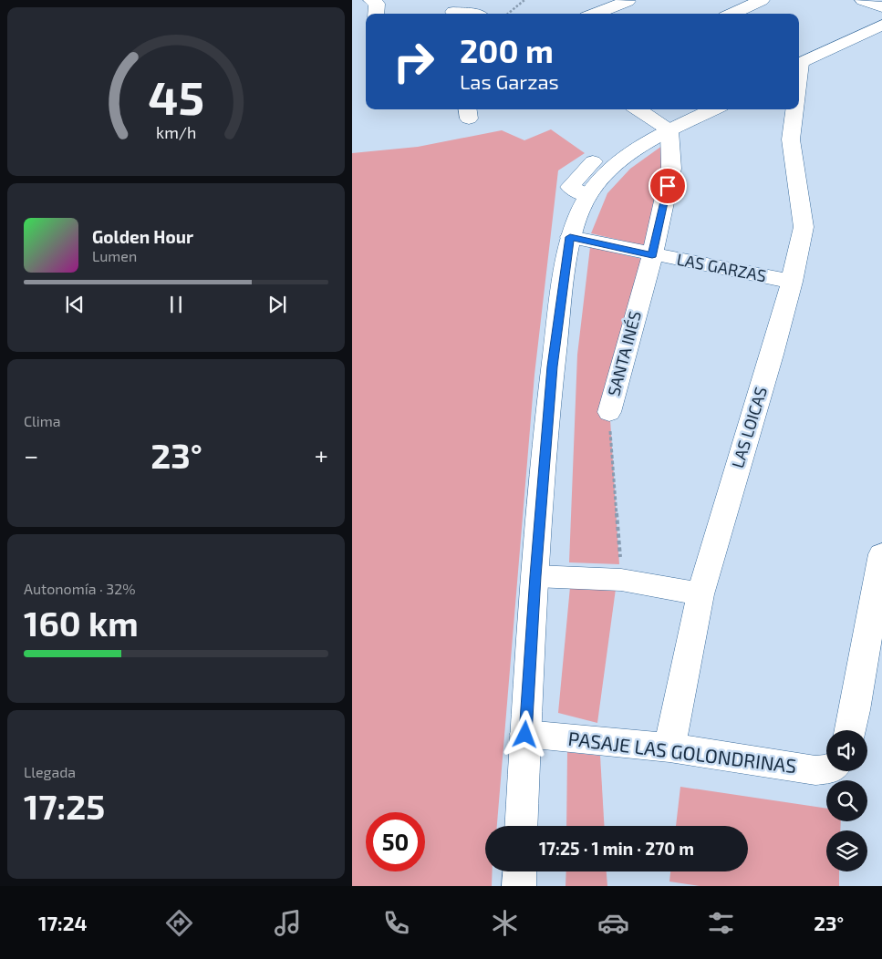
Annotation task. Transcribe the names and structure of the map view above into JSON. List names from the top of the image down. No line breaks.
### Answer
{"streets":{"street":["LAS GARZAS","SANTA INÉS","LAS LOICAS","PASAJE LAS GOLONDRINAS"]},"crossings":[["LAS GARZAS","SANTA INÉS"],["LAS GARZAS","LAS LOICAS"],["LAS LOICAS","PASAJE LAS GOLONDRINAS"]],"page":{"turn":["200 m","Las Garzas"],"song":["Golden Hour","Lumen"],"tile":["Clima",["Autonomía · 32%","160 km"],["Llegada","17:25"]],"heat":["−","23°","+"],"limit":"50","trip":"17:25 · 1 min · 270 m","tabs":["17:24","23°"],"gauge":["45","km/h"]}}
